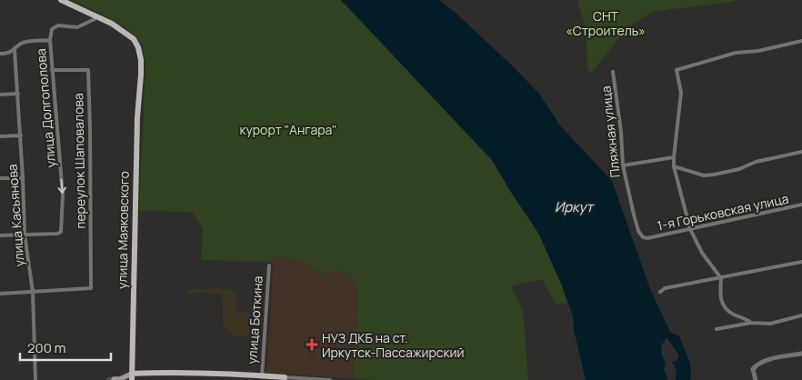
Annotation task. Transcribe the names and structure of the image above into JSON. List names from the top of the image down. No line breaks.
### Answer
{"streets":{"main road":["улица Маяковского"],"street":["улица Долгополова","Пляжная улица","переулок Шаповалова","1-я Горьковская улица","улица Касьянова","улица Боткина"]},"crossings":[["улица Долгополова","переулок Шаповалова"],["улица Долгополова","улица Касьянова"],["улица Долгополова","улица Маяковского"],["Пляжная улица","1-я Горьковская улица"],["переулок Шаповалова","улица Касьянова"]],"one_way":["улица Долгополова"],"water":["Иркут"],"parks":["СНТ «Строитель»","курорт \"Ангара\""],"places":{"health":["НУЗ ДКБ на ст. Иркутск-Пассажирский"]},"scale_bar":"200 m"}
